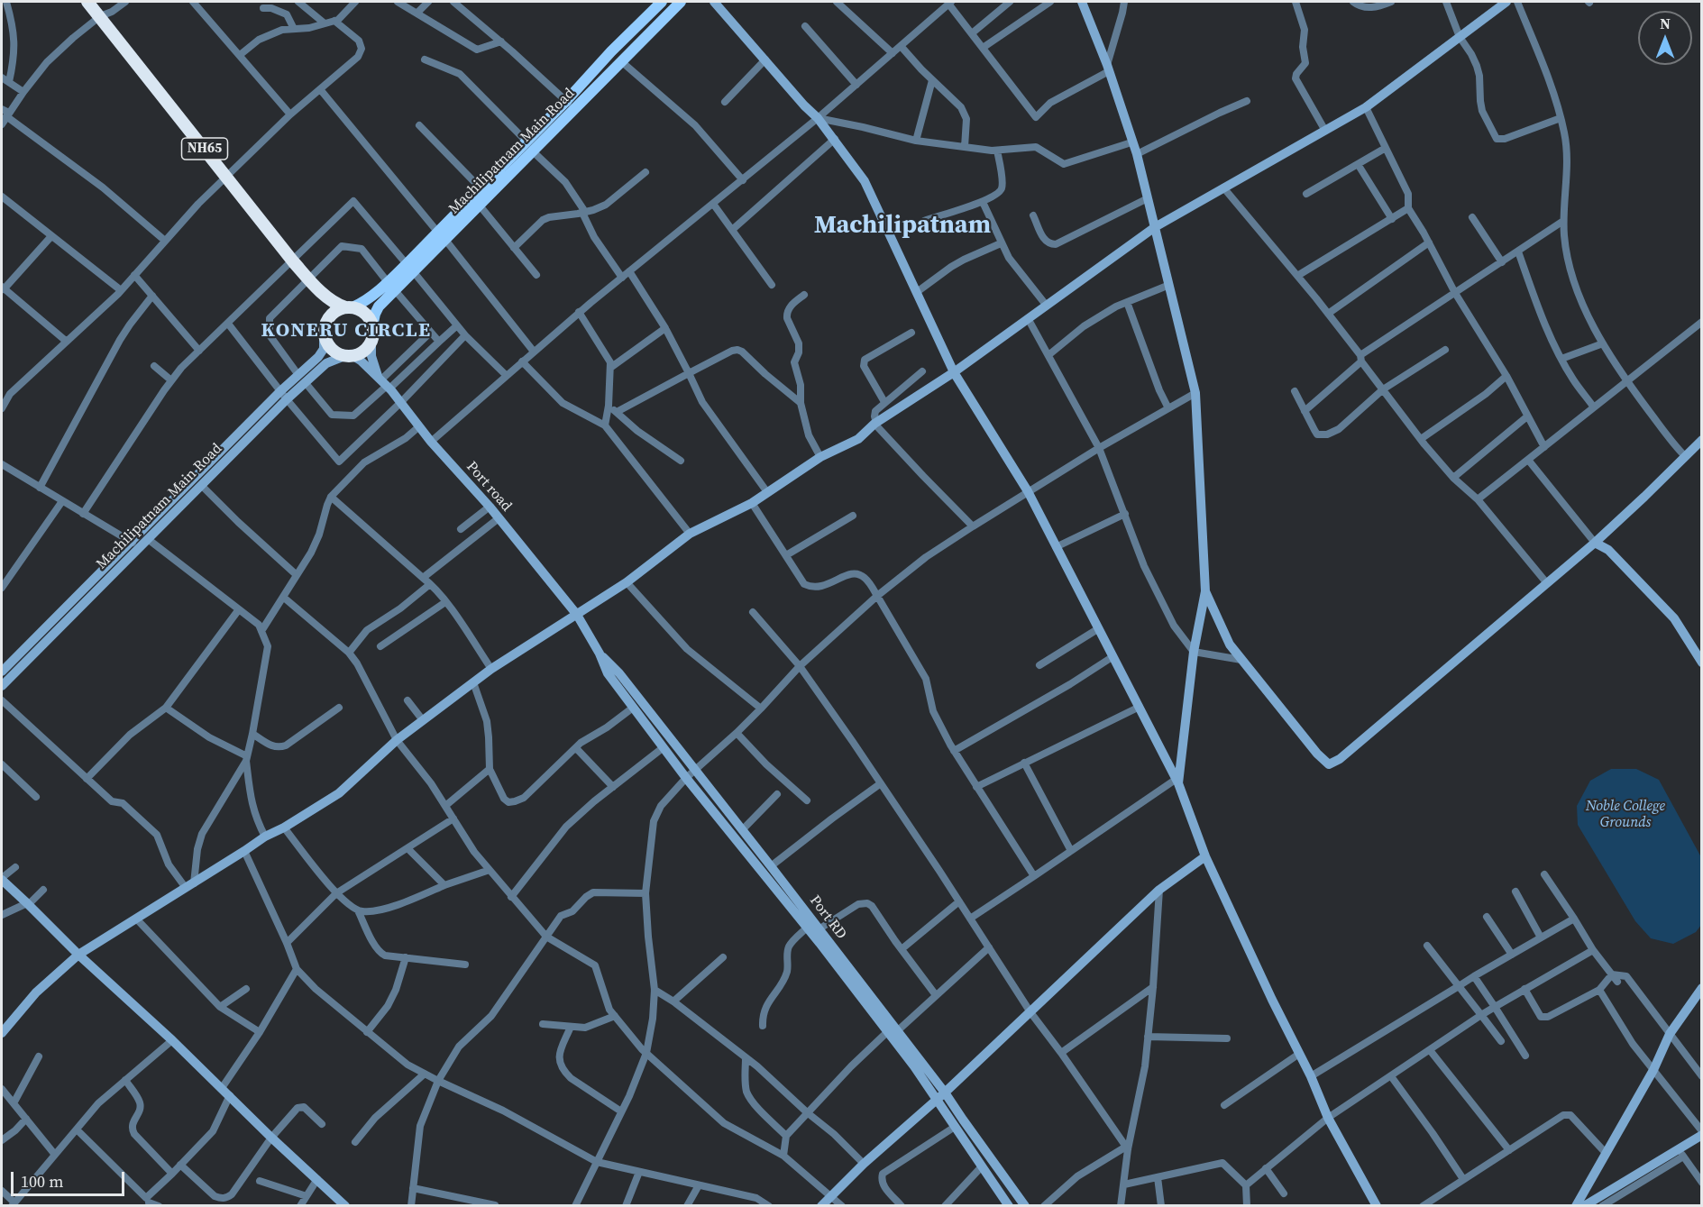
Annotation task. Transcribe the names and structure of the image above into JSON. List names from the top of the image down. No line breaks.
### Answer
{"streets":{"highway":["NH65"],"main road":["Machilipatnam Main Road"],"street":["Port road","Port RD"]},"crossings":[["NH65","Machilipatnam Main Road"],["NH65","Port road"],["Machilipatnam Main Road","Port road"],["Port road","Port RD"]],"districts":["Machilipatnam","KONERU CIRCLE"],"parks":["Noble College Grounds"],"scale_bar":"100 m","north":"top"}
